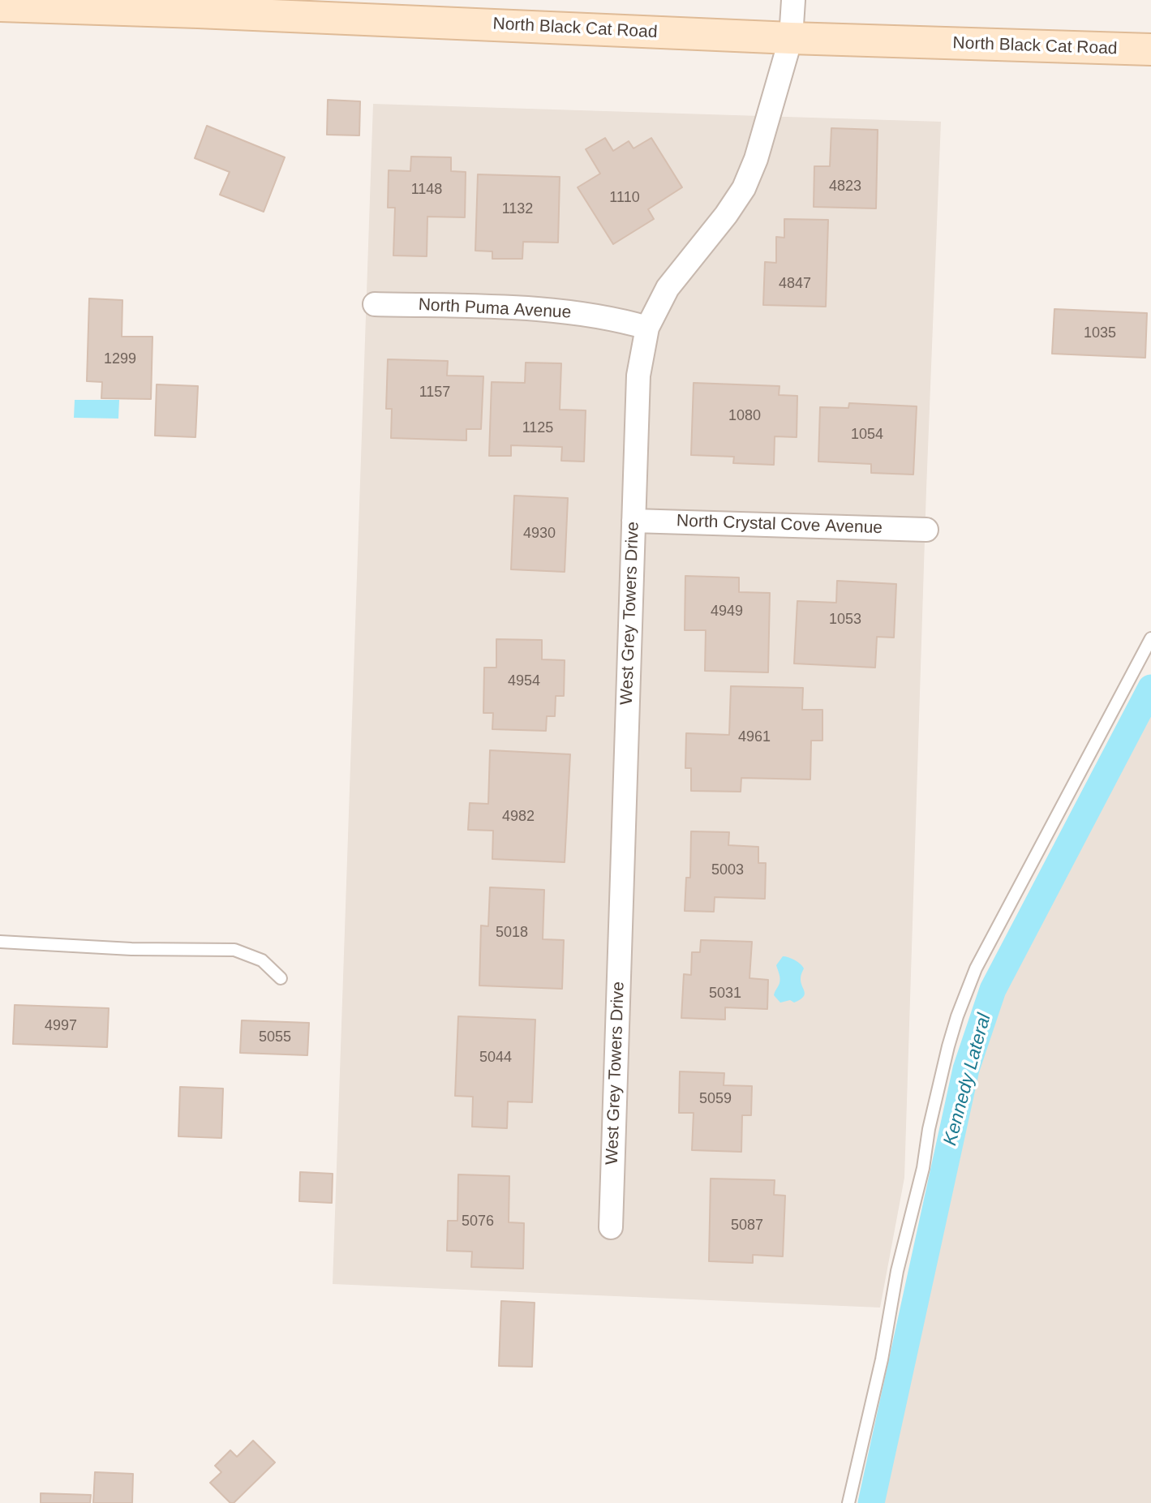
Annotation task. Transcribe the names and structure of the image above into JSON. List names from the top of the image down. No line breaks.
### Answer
{"streets":{"main road":["North Black Cat Road"],"street":["North Puma Avenue","North Crystal Cove Avenue","West Grey Towers Drive"]},"crossings":[["North Black Cat Road","West Grey Towers Drive"],["North Puma Avenue","West Grey Towers Drive"],["North Crystal Cove Avenue","West Grey Towers Drive"]],"water":["Kennedy Lateral"],"house_numbers":["4823","1148","1110","1132","4847","1035","1299","1157","1080","1125","1054","4930","4949","1053","4954","4961","4982","5003","5018","5031","4997","5055","5044","5059","5076","5087"]}
